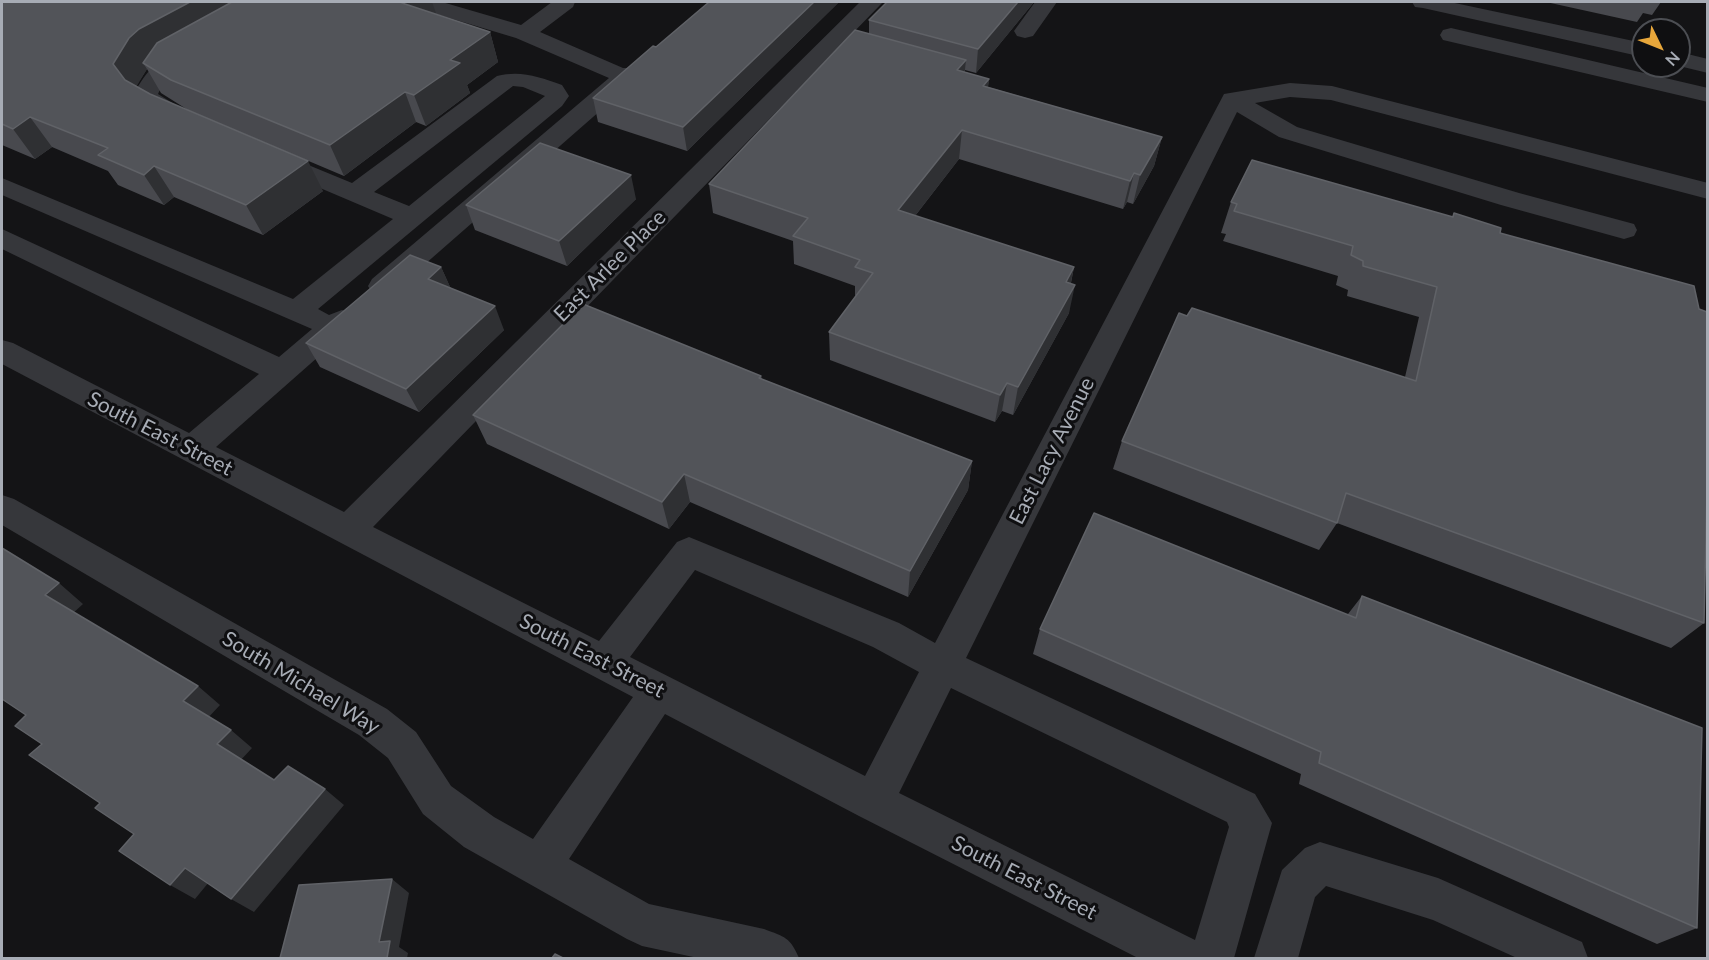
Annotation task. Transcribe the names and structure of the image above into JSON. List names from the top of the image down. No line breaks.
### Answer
{"streets":{"street":["East Arlee Place","South East Street","East Lacy Avenue","South Michael Way"]},"crossings":[["East Arlee Place","South East Street"],["South East Street","East Lacy Avenue"]],"north":"bottom right"}
